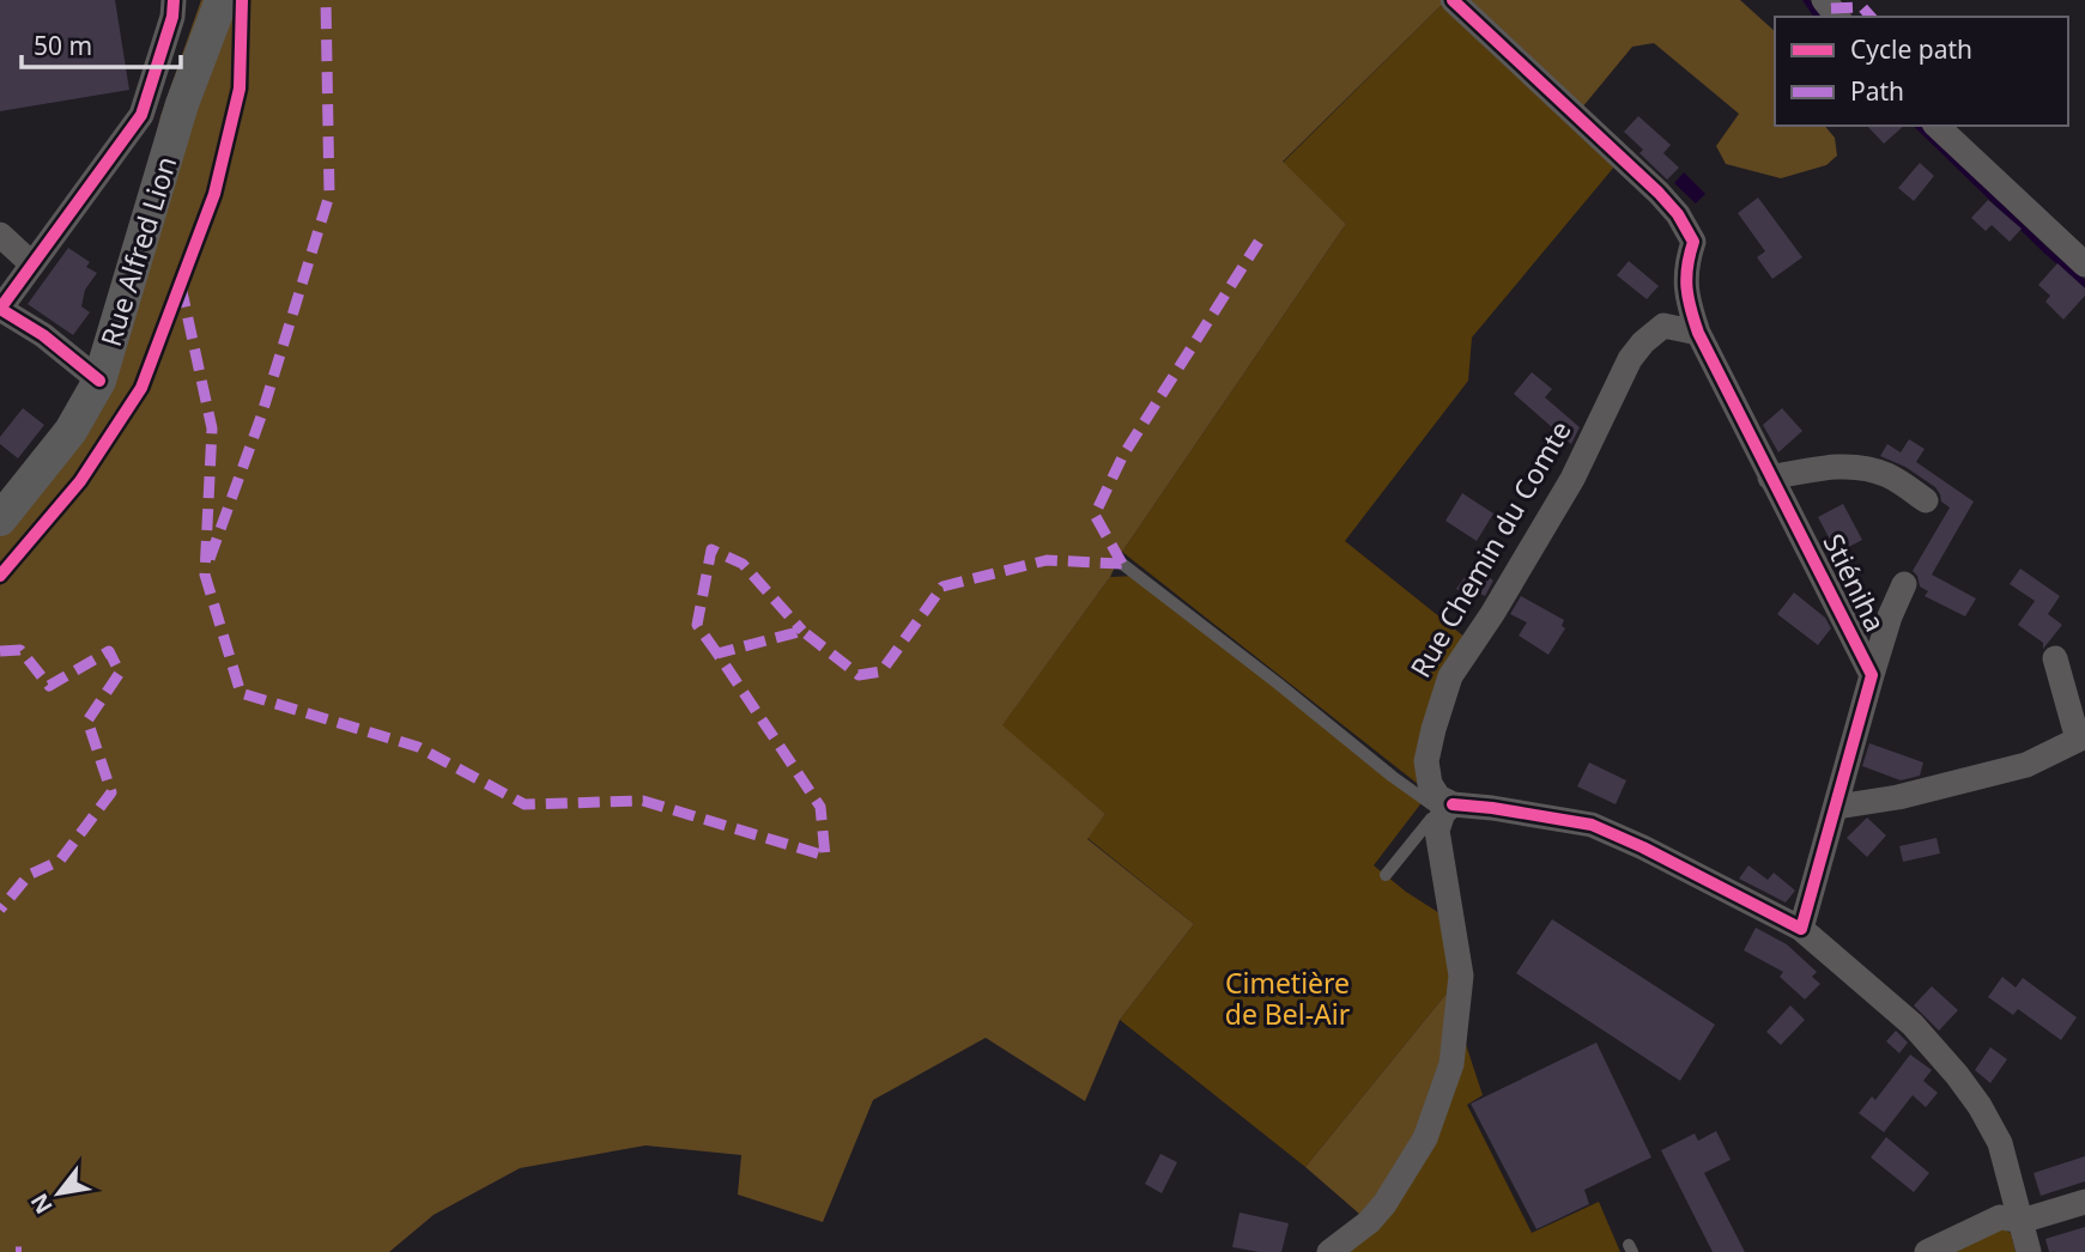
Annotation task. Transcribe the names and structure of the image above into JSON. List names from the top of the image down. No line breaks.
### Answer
{"streets":{"main road":["Rue Alfred Lion"],"street":["Rue Chemin du Comte","Stiéniha"]},"crossings":[["Rue Chemin du Comte","Stiéniha"]],"parks":["Cimetière de Bel-Air"],"legend":["Cycle path","Path"],"scale_bar":"50 m","north":"bottom left"}
